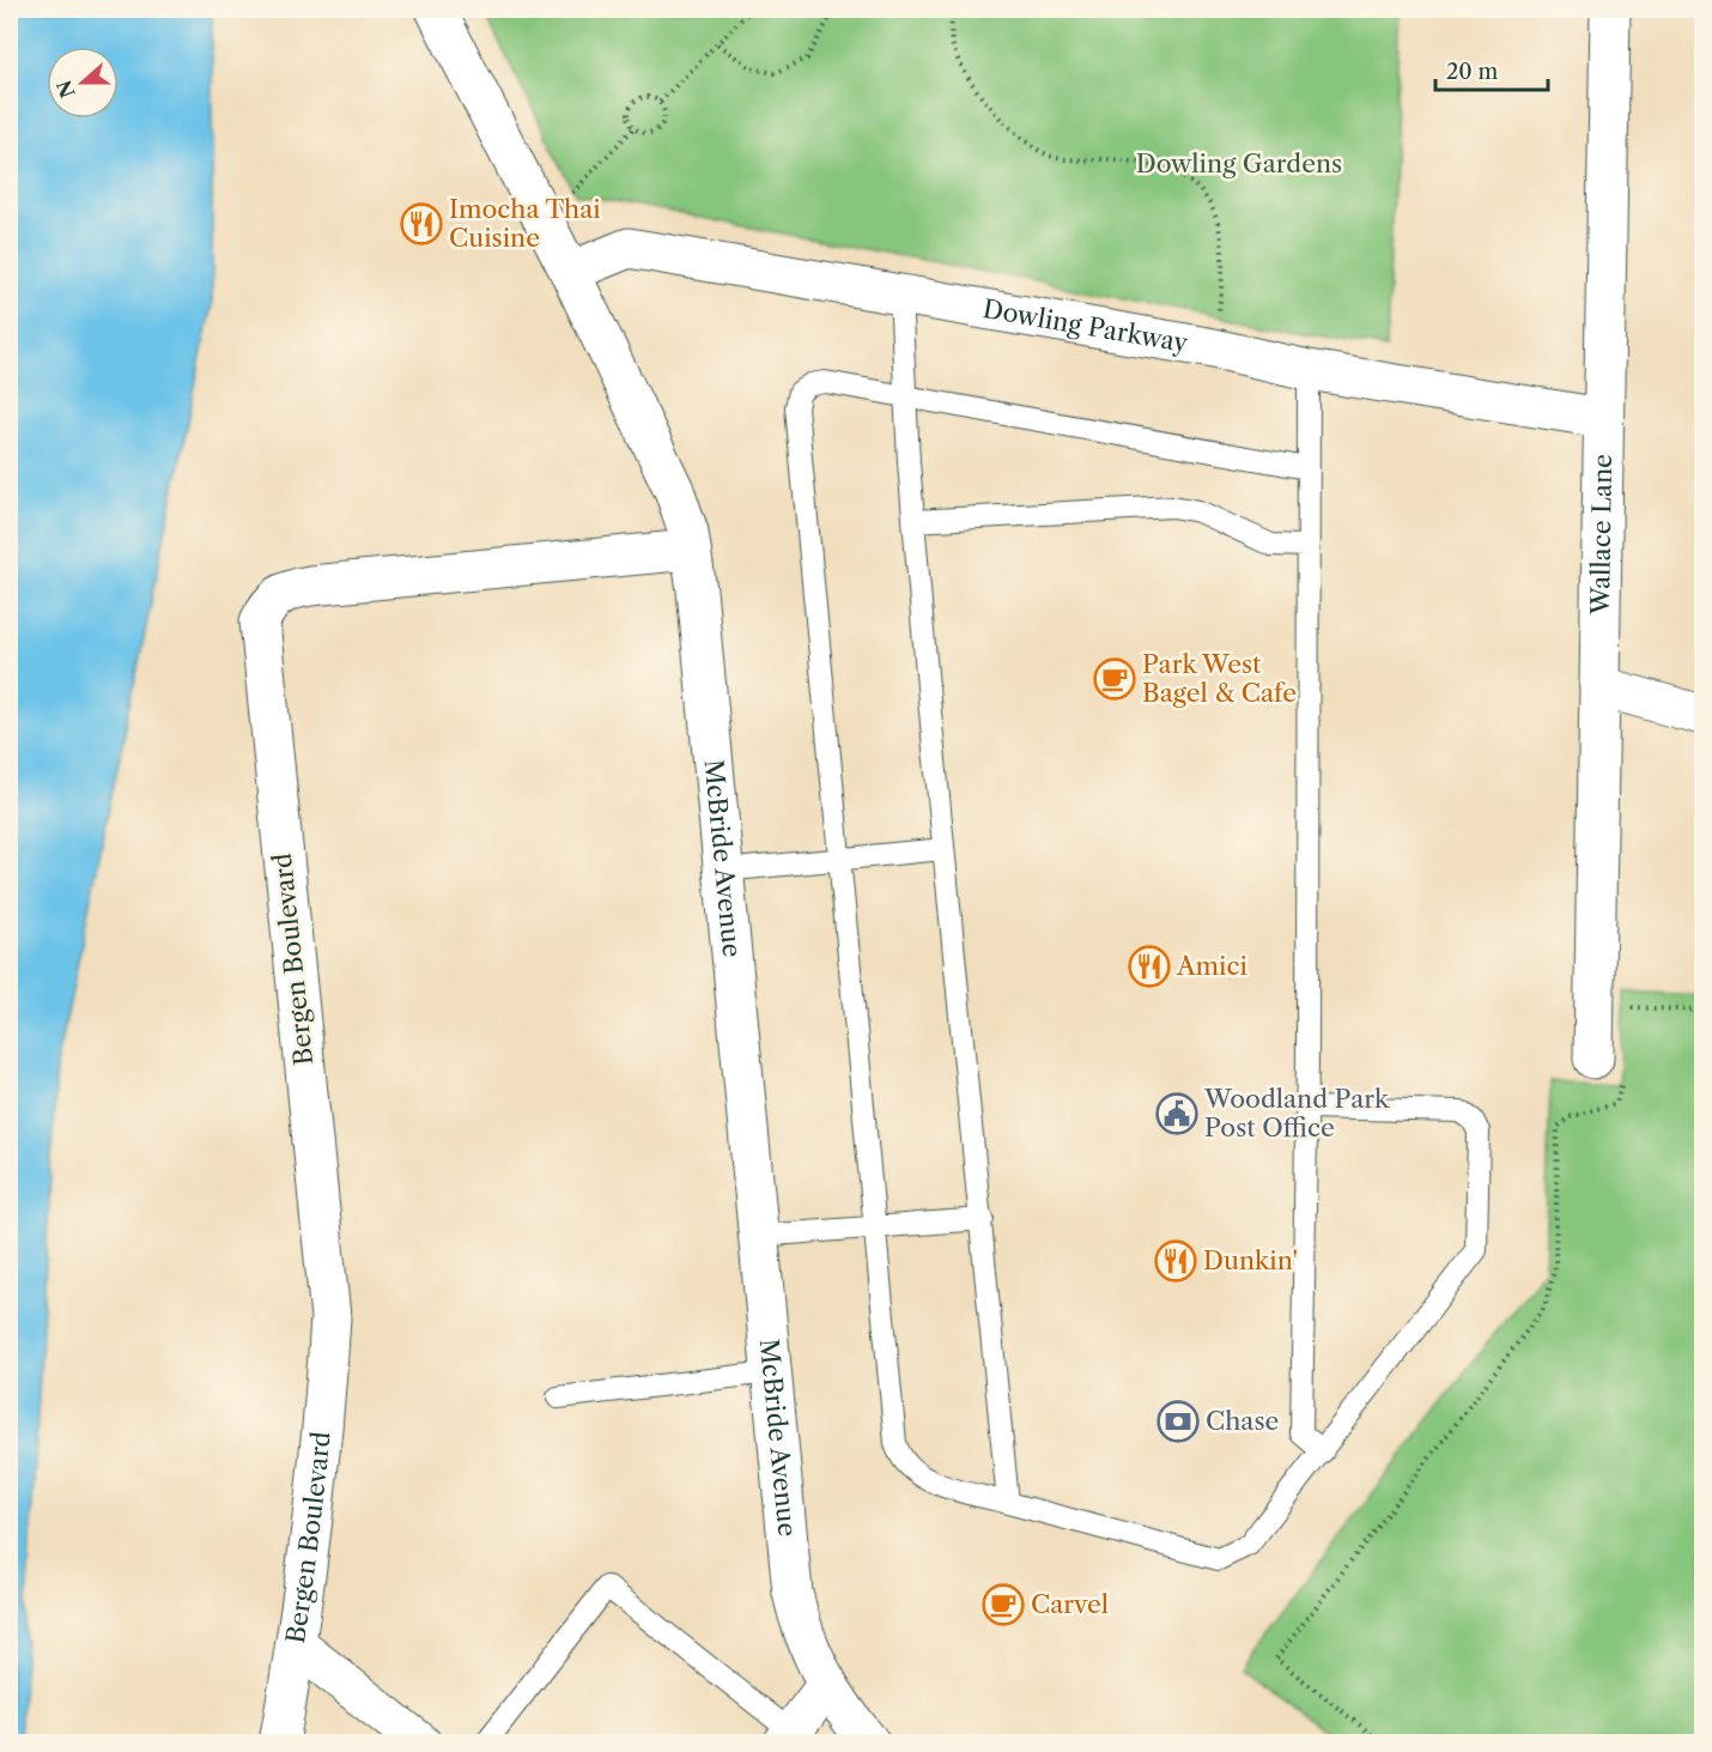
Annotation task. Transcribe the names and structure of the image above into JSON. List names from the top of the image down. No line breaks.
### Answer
{"streets":{"street":["Dowling Parkway","Wallace Lane","McBride Avenue","Bergen Boulevard"]},"crossings":[["Dowling Parkway","Wallace Lane"],["Dowling Parkway","McBride Avenue"],["McBride Avenue","Bergen Boulevard"]],"parks":["Dowling Gardens"],"places":{"restaurant":["Imocha Thai Cuisine","Amici","Dunkin'"],"cafe":["Park West Bagel & Cafe","Carvel"],"public building":["Woodland Park Post Office"],"bank":["Chase"]},"scale_bar":"20 m","north":"left"}
